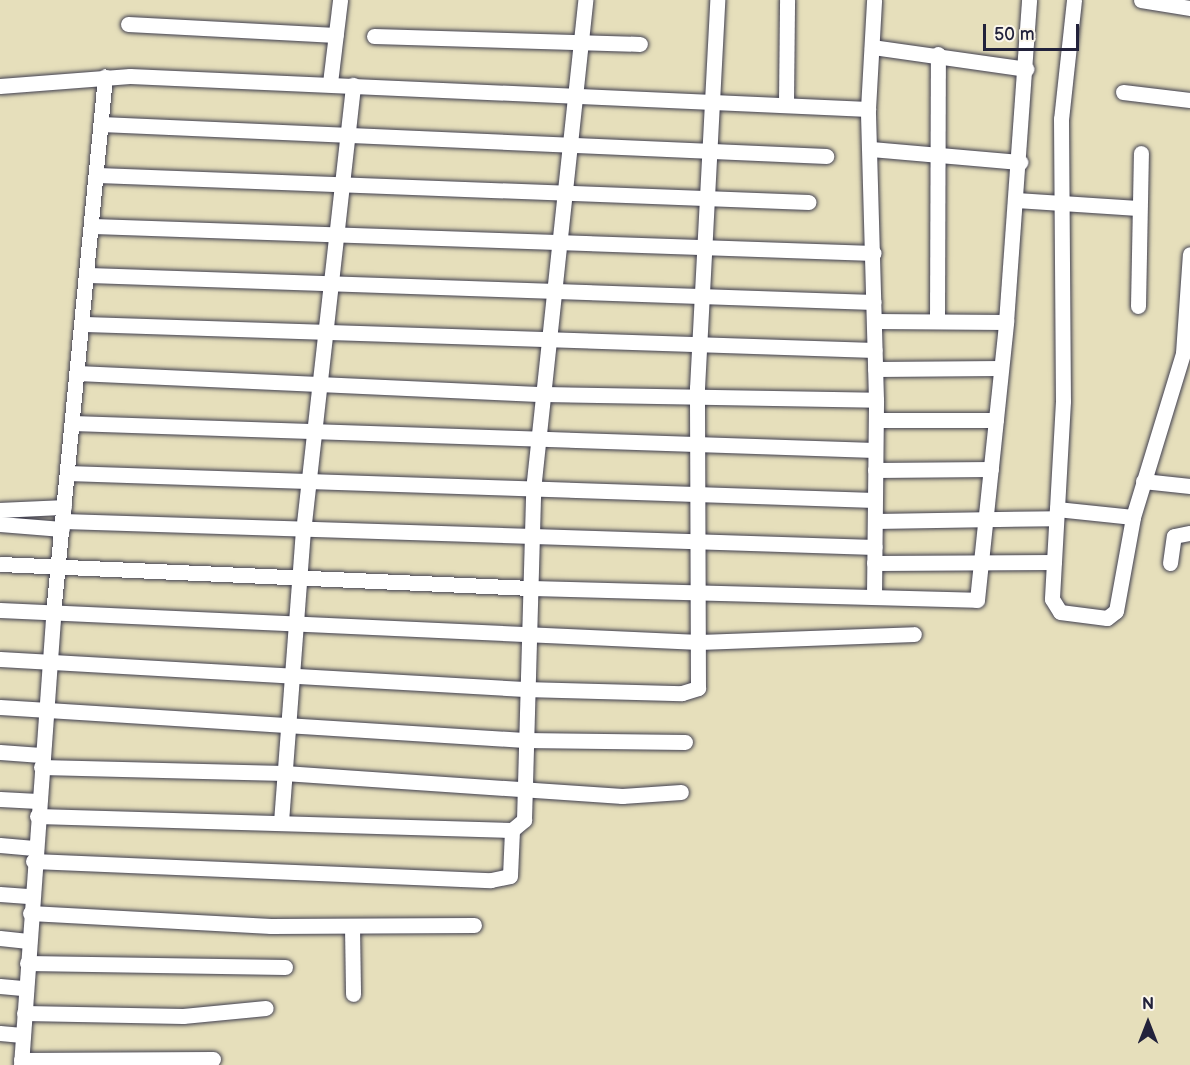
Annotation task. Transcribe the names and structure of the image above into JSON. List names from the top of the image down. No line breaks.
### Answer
{"scale_bar":"50 m","north":"top"}
